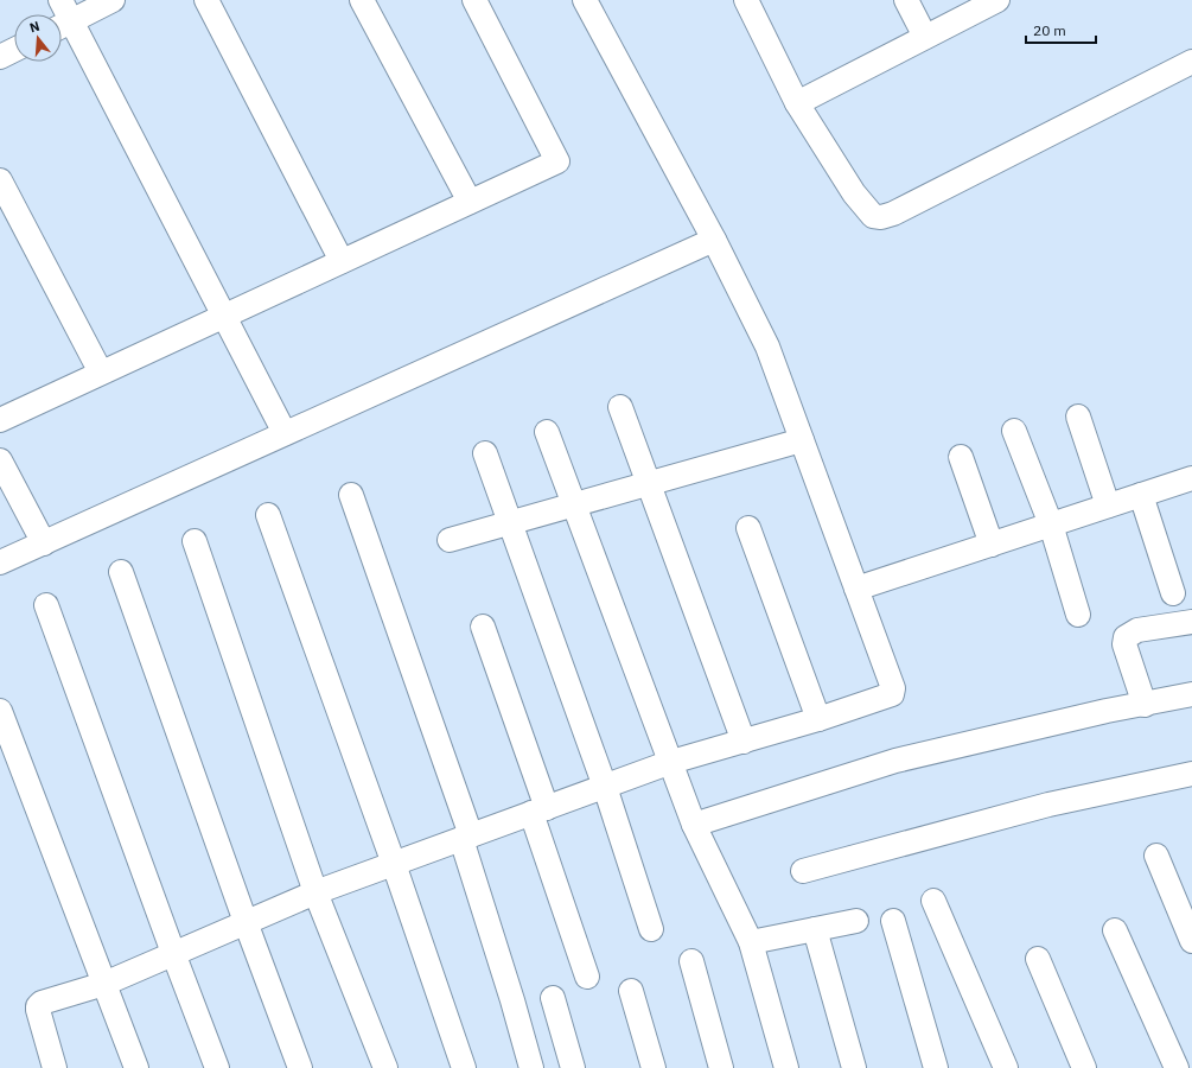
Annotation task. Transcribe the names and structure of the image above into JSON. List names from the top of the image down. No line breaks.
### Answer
{"scale_bar":"20 m","north":"top"}
